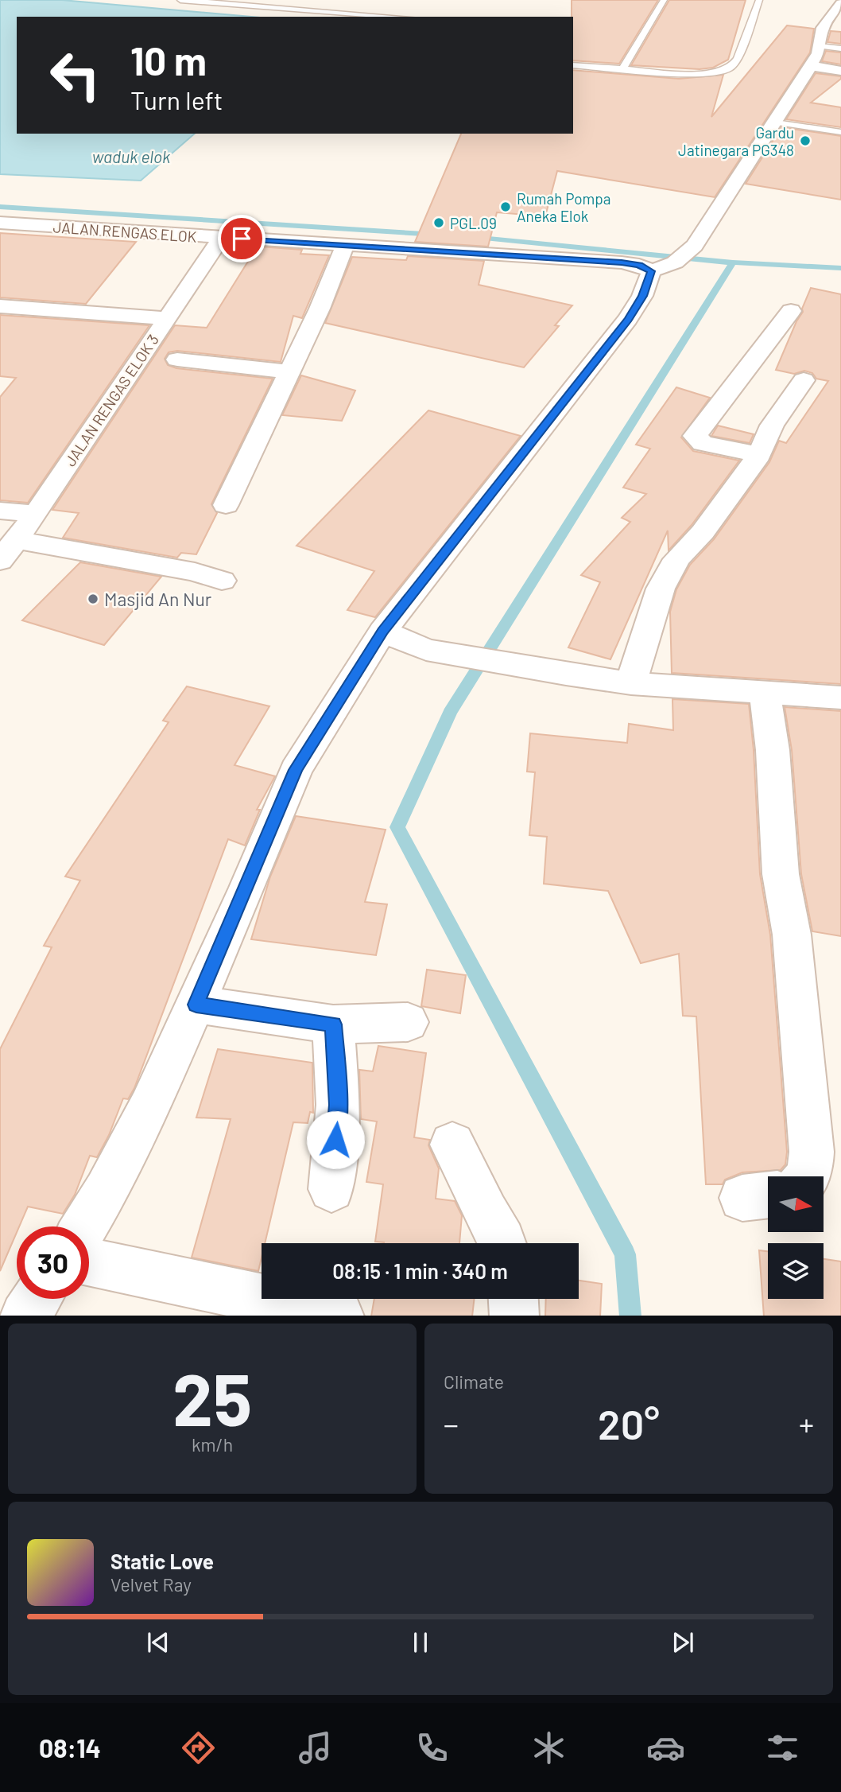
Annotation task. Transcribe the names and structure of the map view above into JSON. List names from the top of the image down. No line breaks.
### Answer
{"streets":{"street":["JALAN RENGAS ELOK","JALAN RENGAS ELOK 3"]},"crossings":[["JALAN RENGAS ELOK","JALAN RENGAS ELOK 3"]],"water":["waduk elok"],"places":["Gardu Jatinegara PG348","Rumah Pompa Aneka Elok","PGL.09","Masjid An Nur"],"north":"right","page":{"turn":["10 m","Turn left"],"limit":"30","trip":"08:15 · 1 min · 340 m","tile":[["25","km/h"],"Climate"],"heat":["−","20°","+"],"song":["Static Love","Velvet Ray"],"tabs":"08:14"}}
